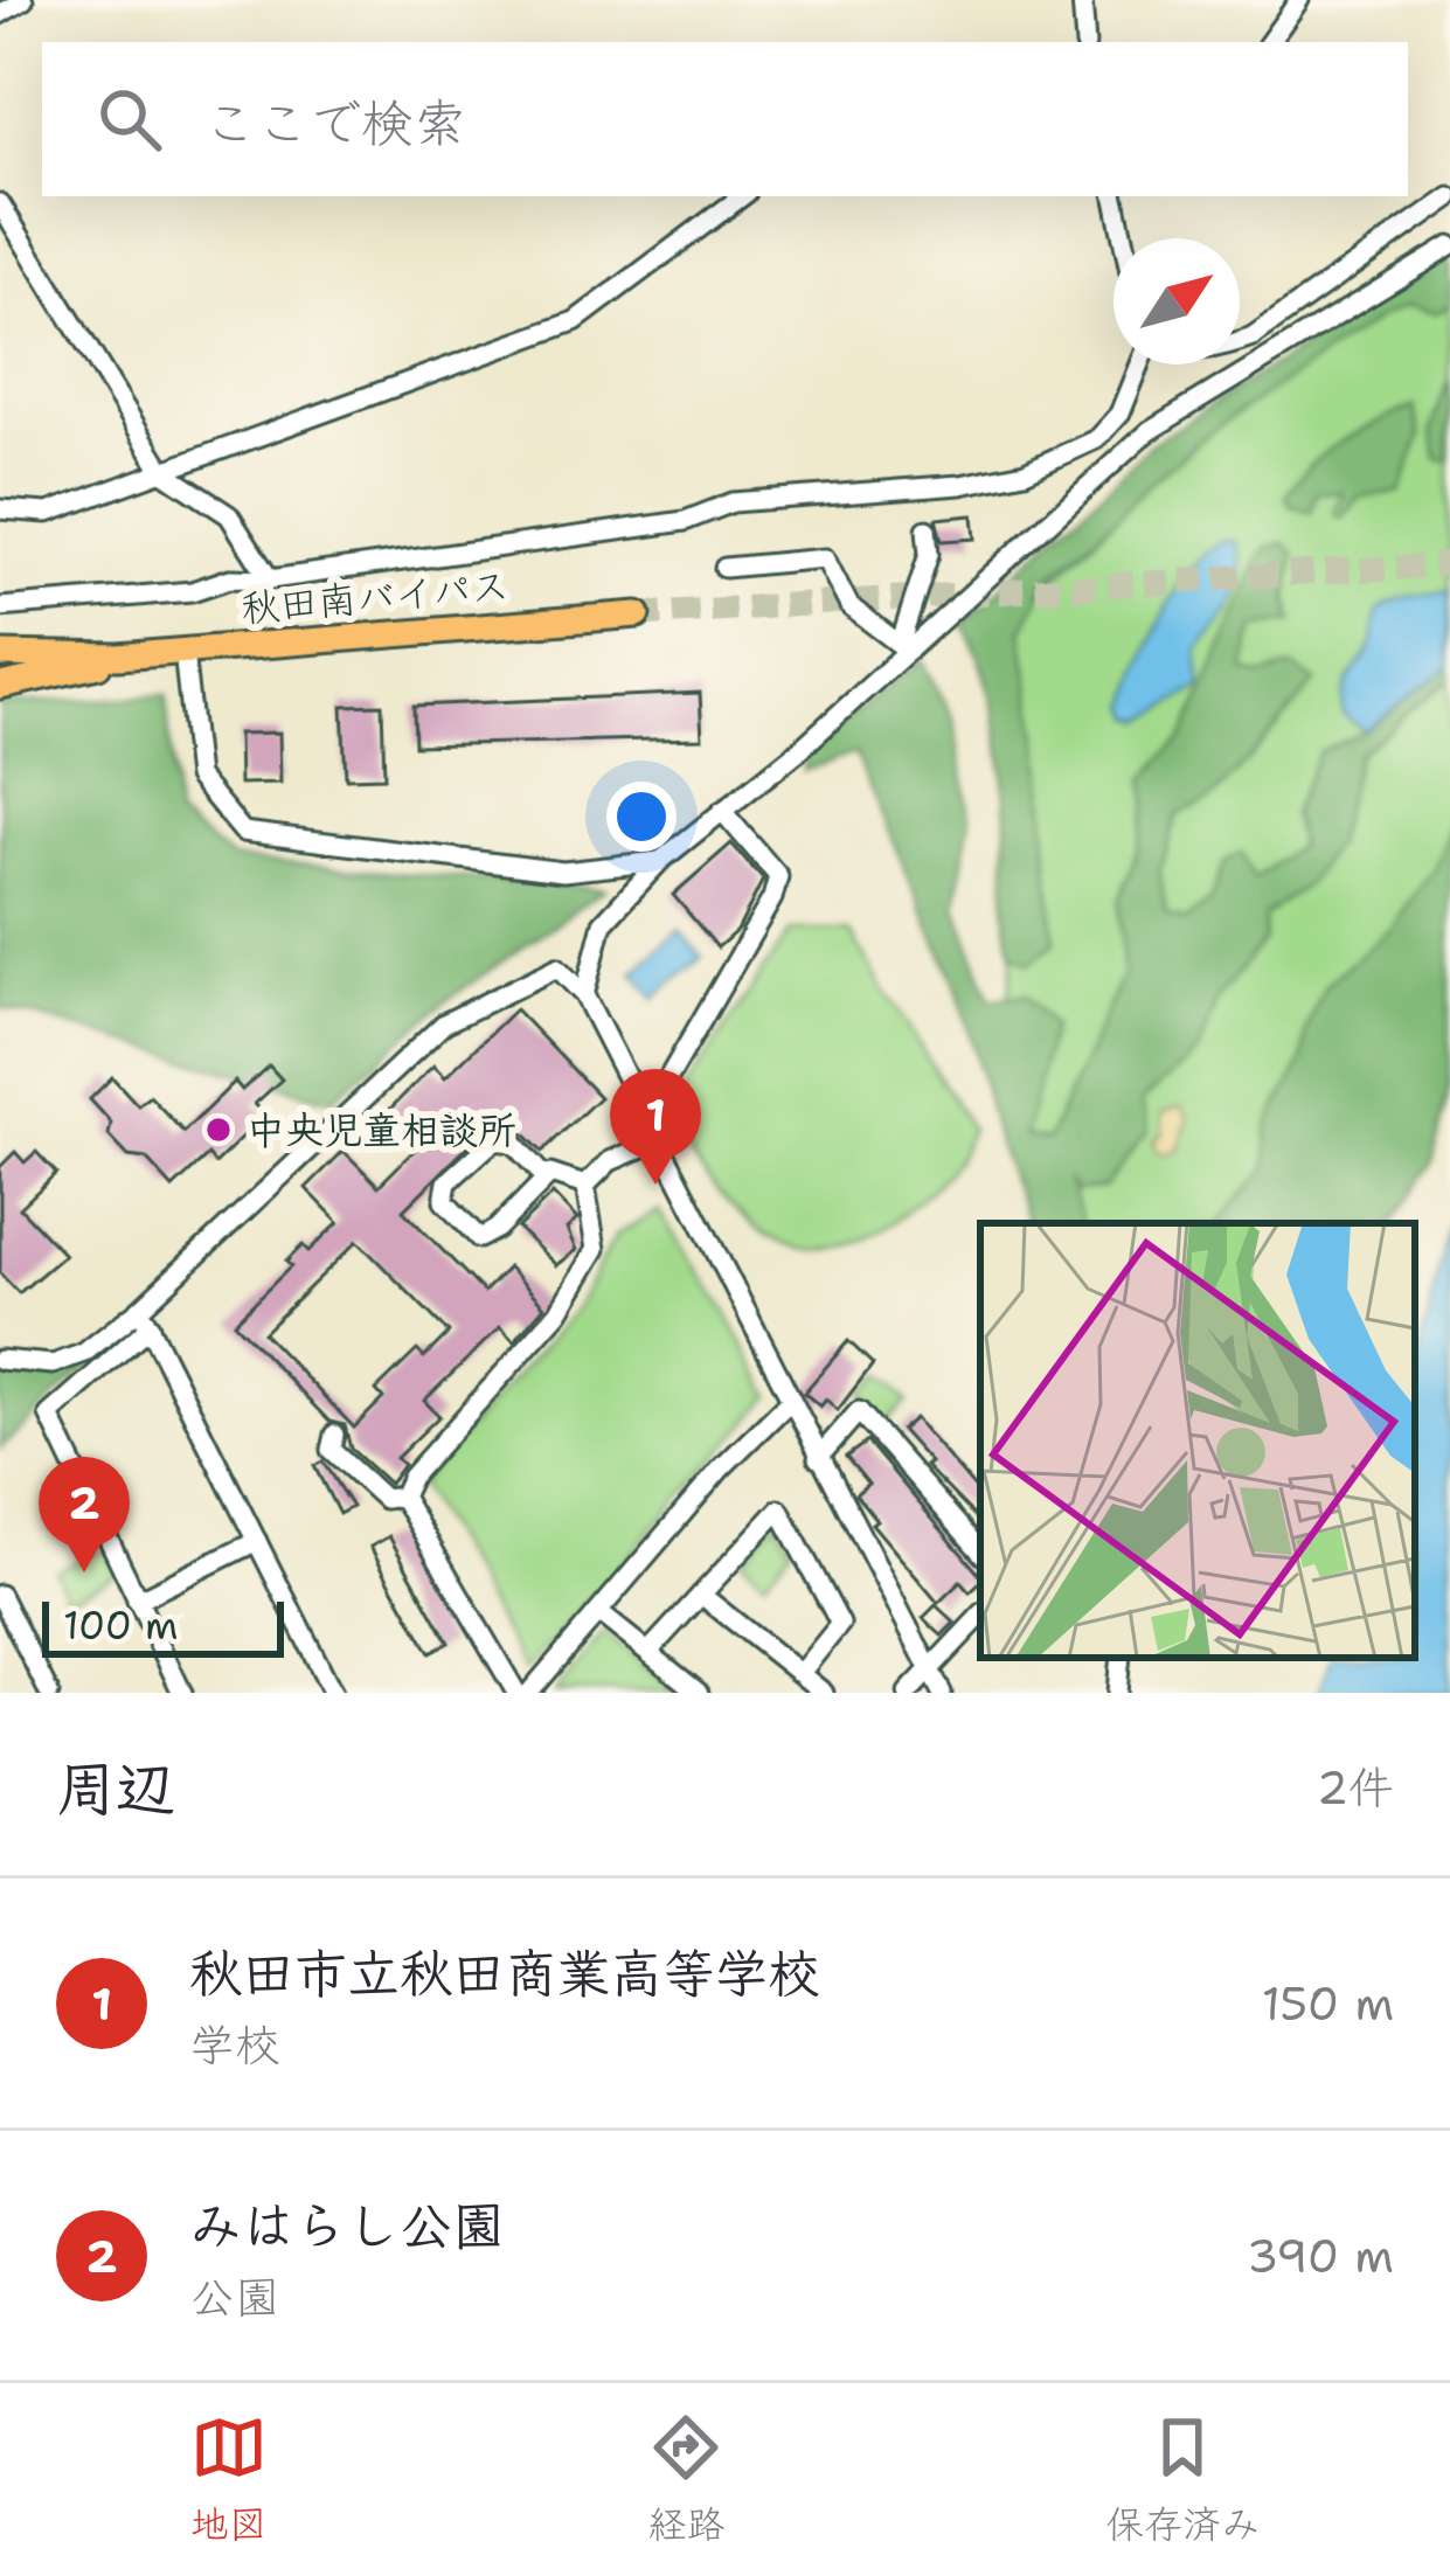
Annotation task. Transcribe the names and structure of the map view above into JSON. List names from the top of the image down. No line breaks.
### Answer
{"streets":{"highway":["秋田南バイパス"]},"places":["中央児童相談所"],"scale_bar":"100 m","north":"top right","page":{"search":"ここで検索","pins":["1","2"],"scale":"100 m","heading":["周辺","2件"],"list":[{"mark":"1","name":"秋田市立秋田商業高等学校","note":"学校","value":"150 m"},{"mark":"2","name":"みはらし公園","note":"公園","value":"390 m"}],"nav":["地図","経路","保存済み"]}}
